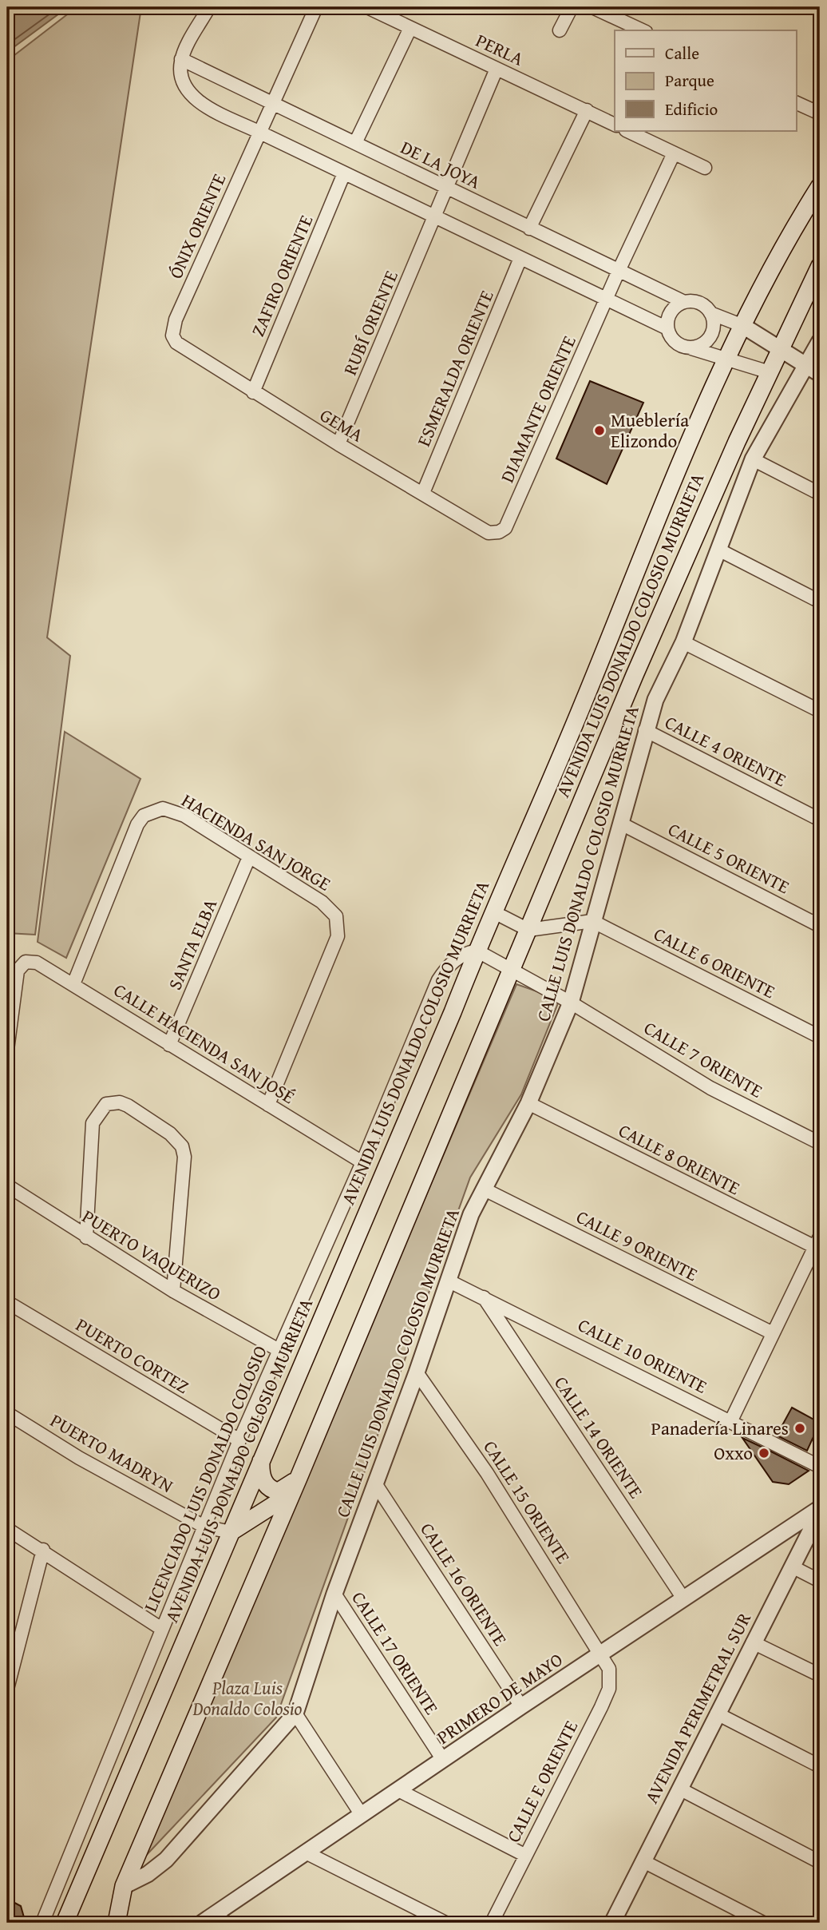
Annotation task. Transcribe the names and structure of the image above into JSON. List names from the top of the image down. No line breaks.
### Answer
{"streets":{"main road":["AVENIDA LUIS DONALDO COLOSIO MURRIETA"],"street":["PERLA","DE LA JOYA","ÓNIX ORIENTE","ZAFIRO ORIENTE","RUBÍ ORIENTE","ESMERALDA ORIENTE","DIAMANTE ORIENTE","GEMA","CALLE 4 ORIENTE","HACIENDA SAN JORGE","CALLE 5 ORIENTE","CALLE LUIS DONALDO COLOSIO MURRIETA","SANTA ELBA","CALLE 6 ORIENTE","CALLE HACIENDA SAN JOSÉ","CALLE 7 ORIENTE","CALLE 8 ORIENTE","CALLE 9 ORIENTE","PUERTO VAQUERIZO","PUERTO CORTEZ","CALLE 10 ORIENTE","CALLE 14 ORIENTE","PUERTO MADRYN","LICENCIADO LUIS DONALDO COLOSIO","CALLE 15 ORIENTE","CALLE 16 ORIENTE","CALLE 17 ORIENTE","PRIMERO DE MAYO","AVENIDA PERIMETRAL SUR","CALLE E ORIENTE"]},"crossings":[["PERLA","RUBÍ ORIENTE"],["DE LA JOYA","ÓNIX ORIENTE"],["DE LA JOYA","RUBÍ ORIENTE"],["DE LA JOYA","DIAMANTE ORIENTE"],["DE LA JOYA","AVENIDA LUIS DONALDO COLOSIO MURRIETA"],["ÓNIX ORIENTE","GEMA"],["ZAFIRO ORIENTE","GEMA"],["RUBÍ ORIENTE","GEMA"],["ESMERALDA ORIENTE","GEMA"],["DIAMANTE ORIENTE","GEMA"],["AVENIDA LUIS DONALDO COLOSIO MURRIETA","CALLE LUIS DONALDO COLOSIO MURRIETA"],["AVENIDA LUIS DONALDO COLOSIO MURRIETA","CALLE 7 ORIENTE"],["AVENIDA LUIS DONALDO COLOSIO MURRIETA","PUERTO MADRYN"],["AVENIDA LUIS DONALDO COLOSIO MURRIETA","LICENCIADO LUIS DONALDO COLOSIO"],["CALLE 4 ORIENTE","CALLE LUIS DONALDO COLOSIO MURRIETA"],["HACIENDA SAN JORGE","SANTA ELBA"],["HACIENDA SAN JORGE","CALLE HACIENDA SAN JOSÉ"],["CALLE 5 ORIENTE","CALLE LUIS DONALDO COLOSIO MURRIETA"],["CALLE LUIS DONALDO COLOSIO MURRIETA","CALLE 6 ORIENTE"],["CALLE LUIS DONALDO COLOSIO MURRIETA","CALLE 7 ORIENTE"],["CALLE LUIS DONALDO COLOSIO MURRIETA","CALLE 8 ORIENTE"],["CALLE LUIS DONALDO COLOSIO MURRIETA","CALLE 9 ORIENTE"],["CALLE LUIS DONALDO COLOSIO MURRIETA","CALLE 10 ORIENTE"],["CALLE LUIS DONALDO COLOSIO MURRIETA","CALLE 15 ORIENTE"],["CALLE LUIS DONALDO COLOSIO MURRIETA","CALLE 16 ORIENTE"],["CALLE LUIS DONALDO COLOSIO MURRIETA","CALLE 17 ORIENTE"],["SANTA ELBA","CALLE HACIENDA SAN JOSÉ"],["CALLE HACIENDA SAN JOSÉ","LICENCIADO LUIS DONALDO COLOSIO"],["PUERTO VAQUERIZO","LICENCIADO LUIS DONALDO COLOSIO"],["PUERTO CORTEZ","LICENCIADO LUIS DONALDO COLOSIO"],["CALLE 10 ORIENTE","CALLE 14 ORIENTE"],["CALLE 14 ORIENTE","PRIMERO DE MAYO"],["PUERTO MADRYN","LICENCIADO LUIS DONALDO COLOSIO"],["CALLE 15 ORIENTE","PRIMERO DE MAYO"],["CALLE 15 ORIENTE","CALLE E ORIENTE"],["CALLE 16 ORIENTE","PRIMERO DE MAYO"],["CALLE 17 ORIENTE","PRIMERO DE MAYO"],["PRIMERO DE MAYO","AVENIDA PERIMETRAL SUR"],["PRIMERO DE MAYO","CALLE E ORIENTE"]],"parks":["Plaza Luis Donaldo Colosio"],"places":["Mueblería Elizondo","Panadería Linares","Oxxo"],"legend":["Calle","Parque","Edificio"]}
